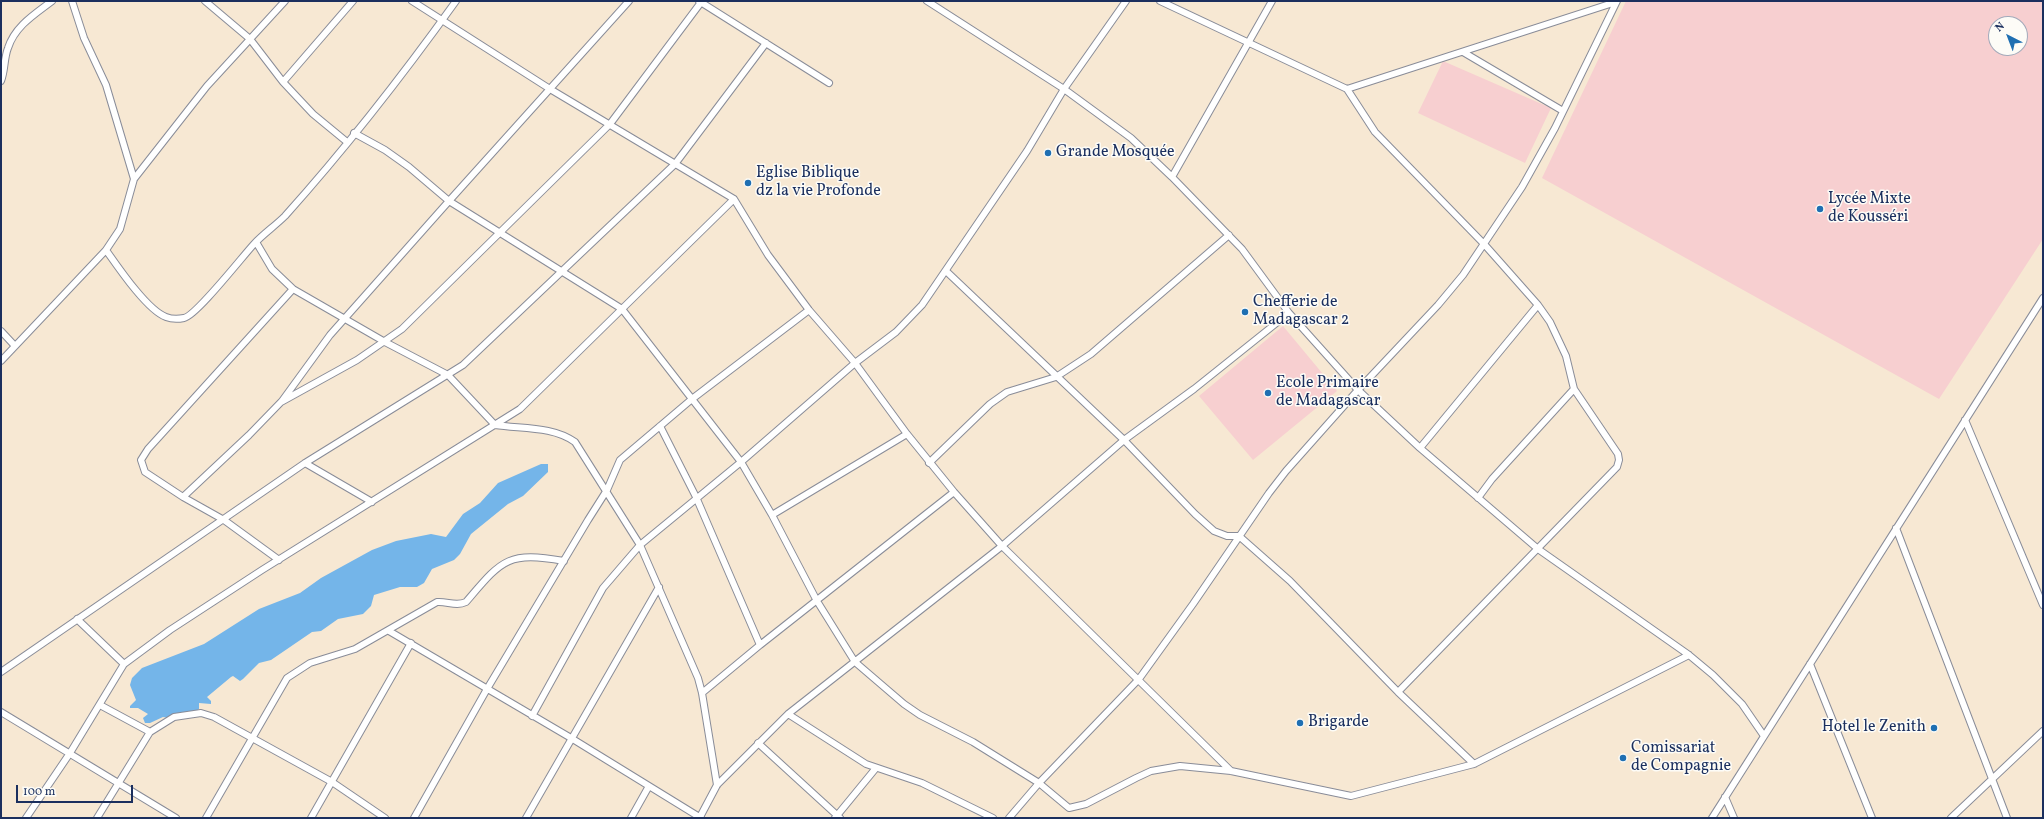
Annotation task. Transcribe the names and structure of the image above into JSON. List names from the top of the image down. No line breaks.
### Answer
{"places":["Grande Mosquée","Eglise Biblique dz la vie Profonde","Lycée Mixte de Kousséri","Chefferie de Madagascar 2","Ecole Primaire de Madagascar","Brigarde","Hotel le Zenith","Comissariat de Compagnie"],"scale_bar":"100 m","north":"top left"}
